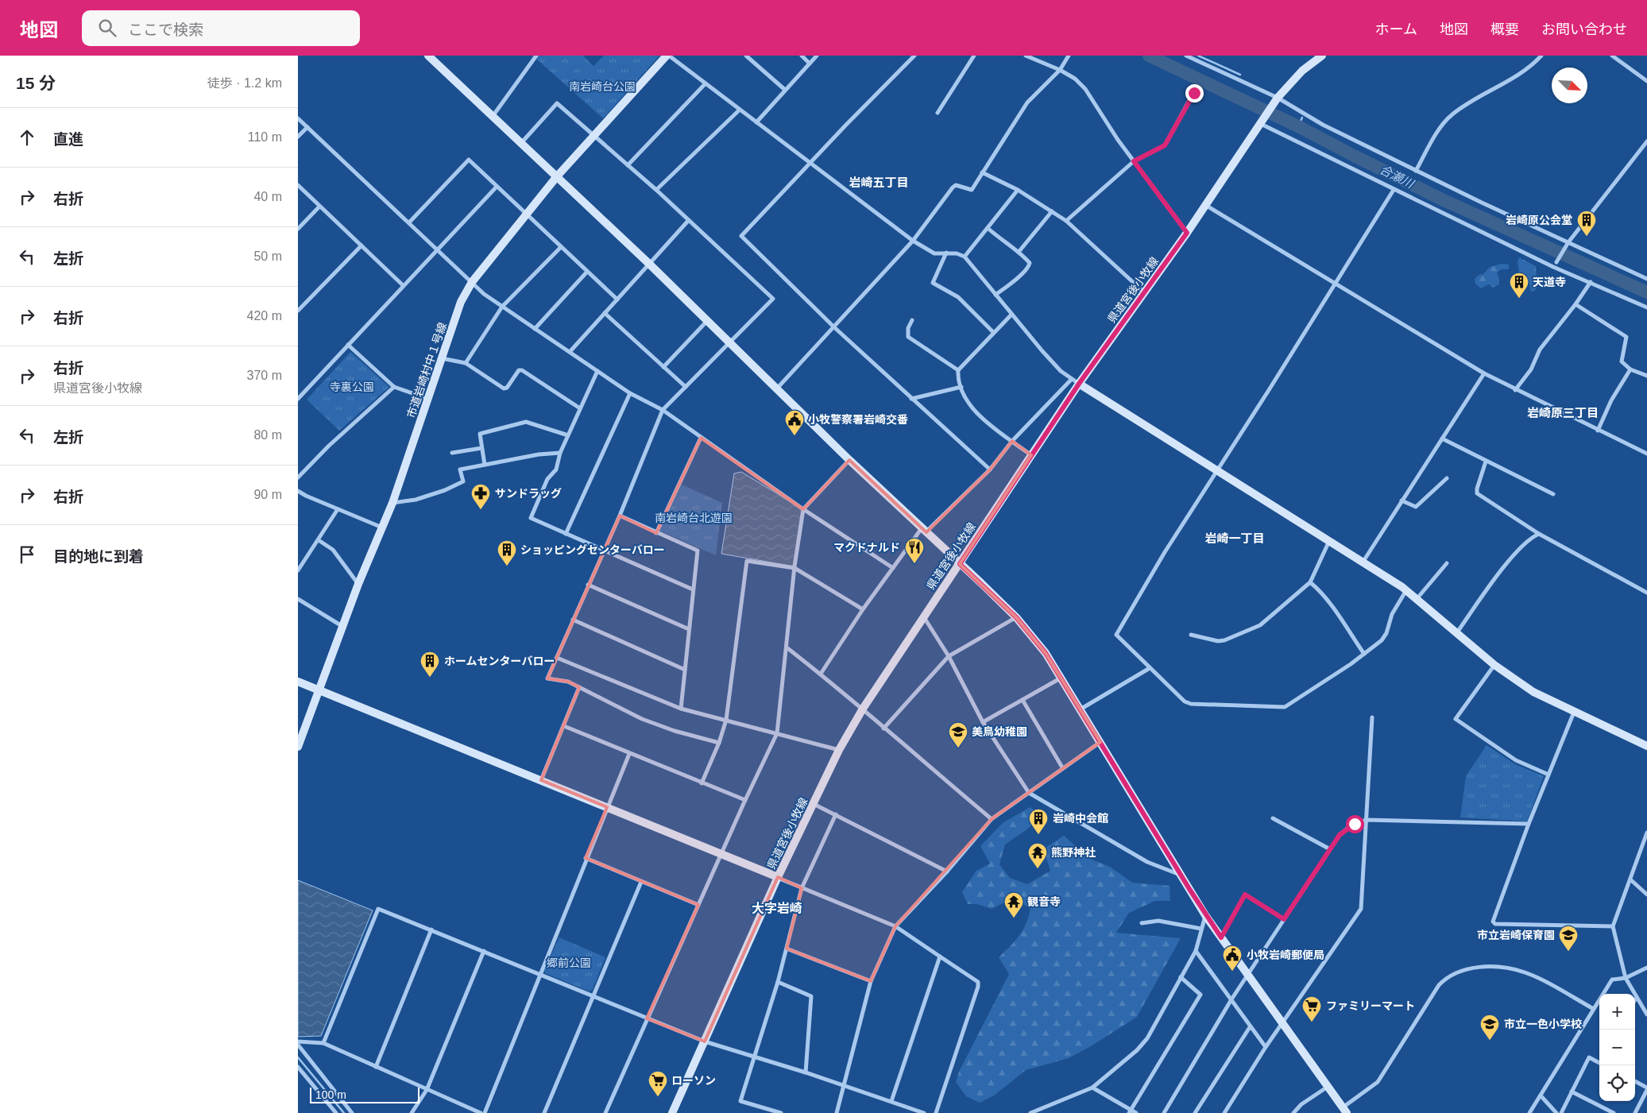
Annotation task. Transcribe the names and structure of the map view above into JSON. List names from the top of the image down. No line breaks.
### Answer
{"streets":{"street":["県道宮後小牧線","市道岩崎村中１号線"]},"districts":["岩崎五丁目","岩崎原三丁目","岩崎一丁目","大字岩崎"],"water":["合瀬川"],"parks":["南岩崎台公園","寺裏公園","南岩崎台北遊園","郷前公園"],"places":{"building":["岩崎原公会堂","天道寺","ショッピングセンターバロー","ホームセンターバロー","岩崎中会館"],"public building":["小牧警察署岩崎交番","小牧岩崎郵便局"],"pharmacy":["サンドラッグ"],"restaurant":["マクドナルド"],"school or university":["美鳥幼稚園","市立岩崎保育園","市立一色小学校"],"temple":["熊野神社","観音寺"],"supermarket":["ファミリーマート","ローソン"]},"scale_bar":"100 m","north":"bottom right","page":{"header":"地図","search":"ここで検索","nav":["ホーム","地図","概要","お問い合わせ"],"heading":["15 分","徒歩 · 1.2 km"],"list":[["直進","110 m"],["右折","40 m"],["左折","50 m"],["右折","420 m"],["右折","県道宮後小牧線","370 m"],["左折","80 m"],["右折","90 m"],"目的地に到着"],"map_buttons":["+","−"],"scale":"100 m"}}
